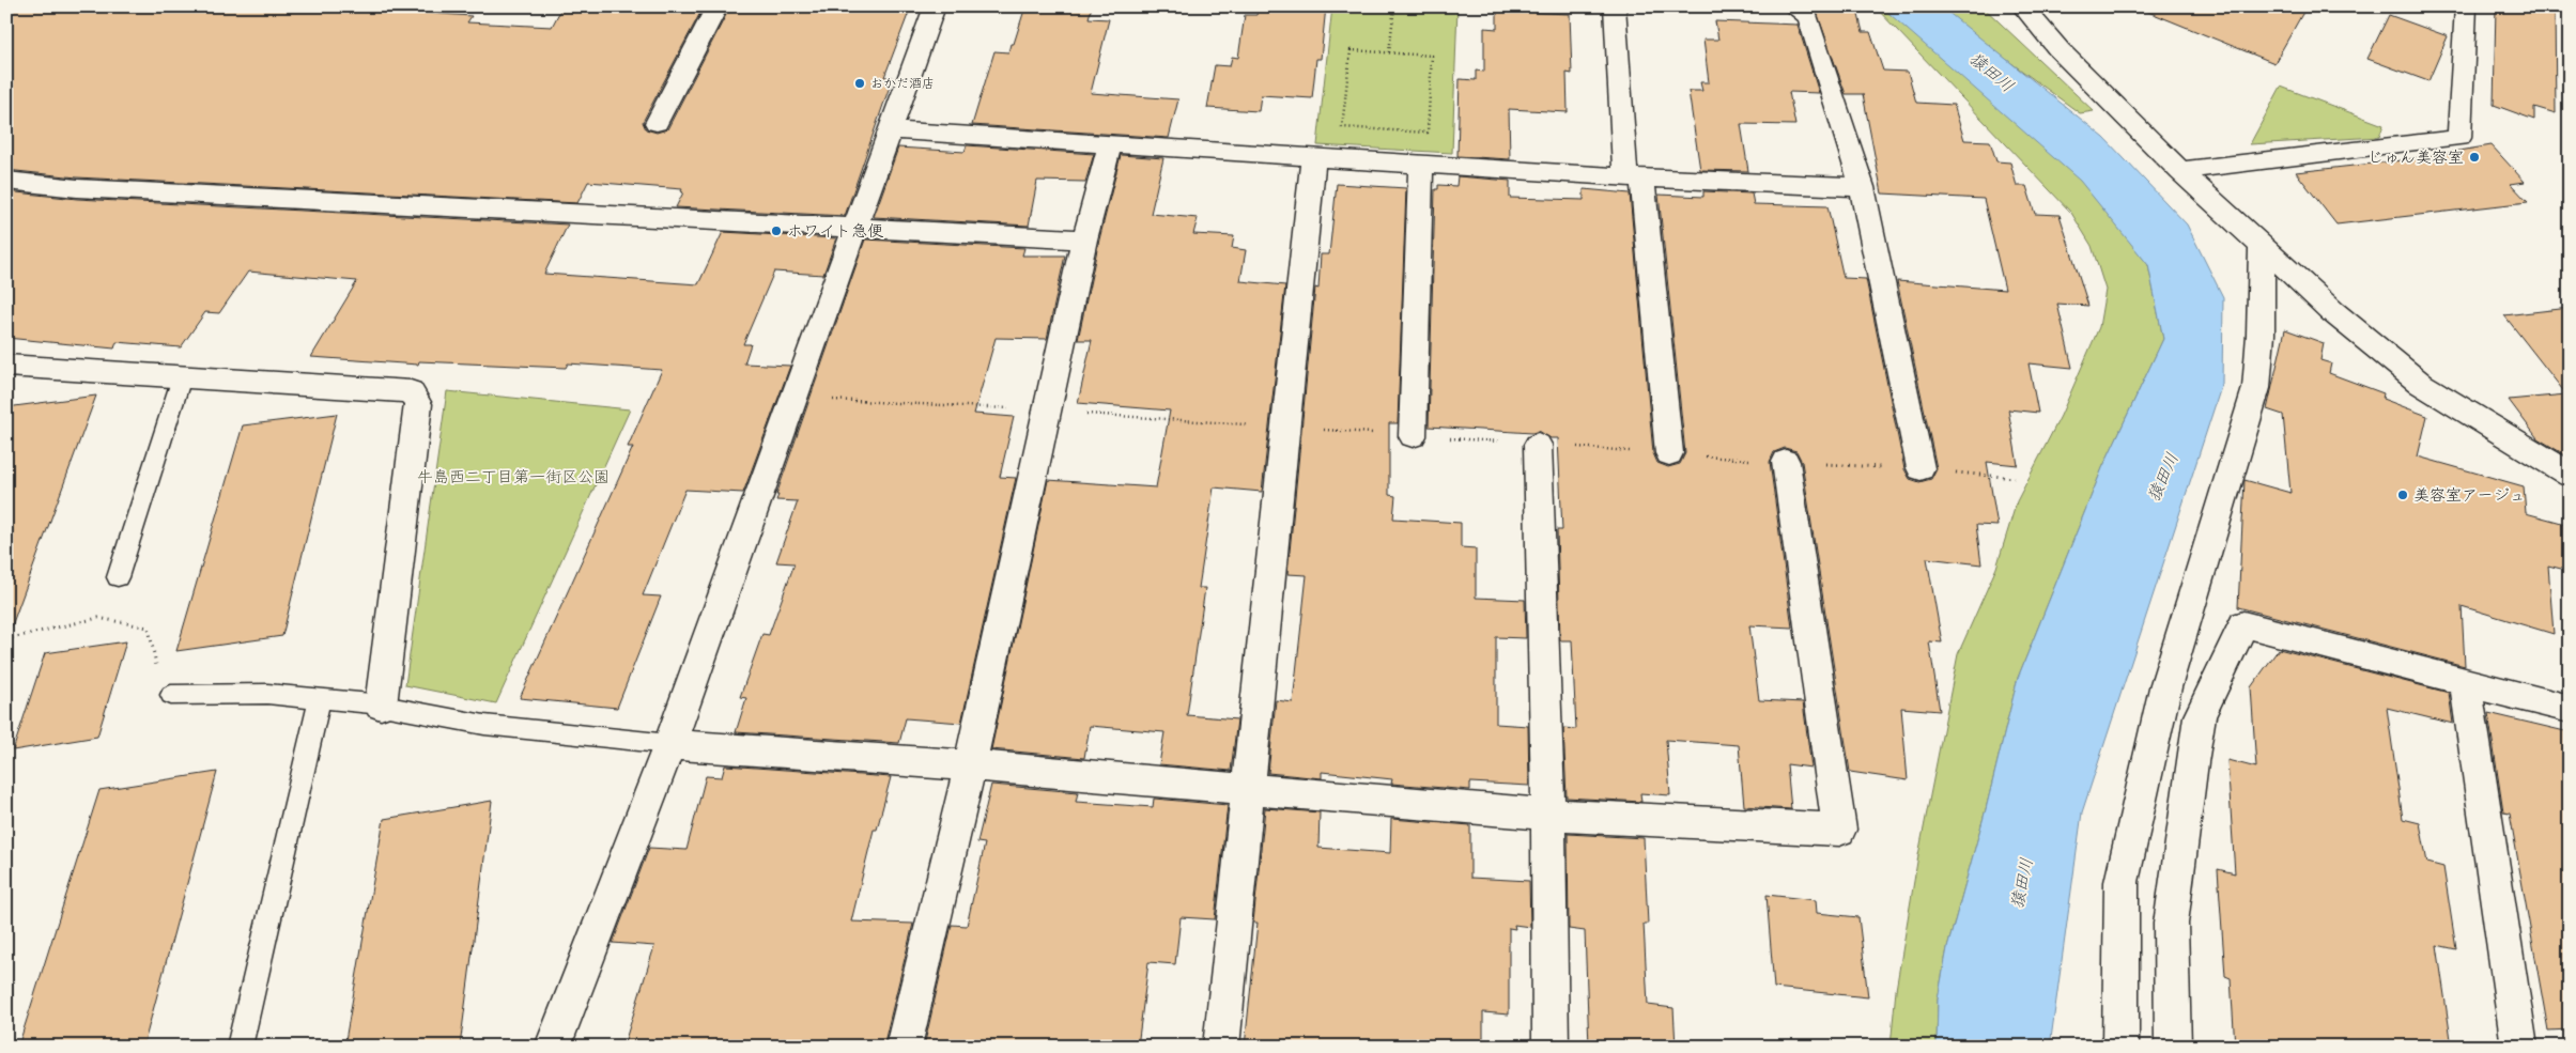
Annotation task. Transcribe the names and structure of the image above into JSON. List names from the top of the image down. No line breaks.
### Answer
{"water":["猿田川"],"parks":["牛島西二丁目第一街区公園"],"places":["おかだ酒店","じゅん美容室","ホワイト急便","美容室アージュ"]}
